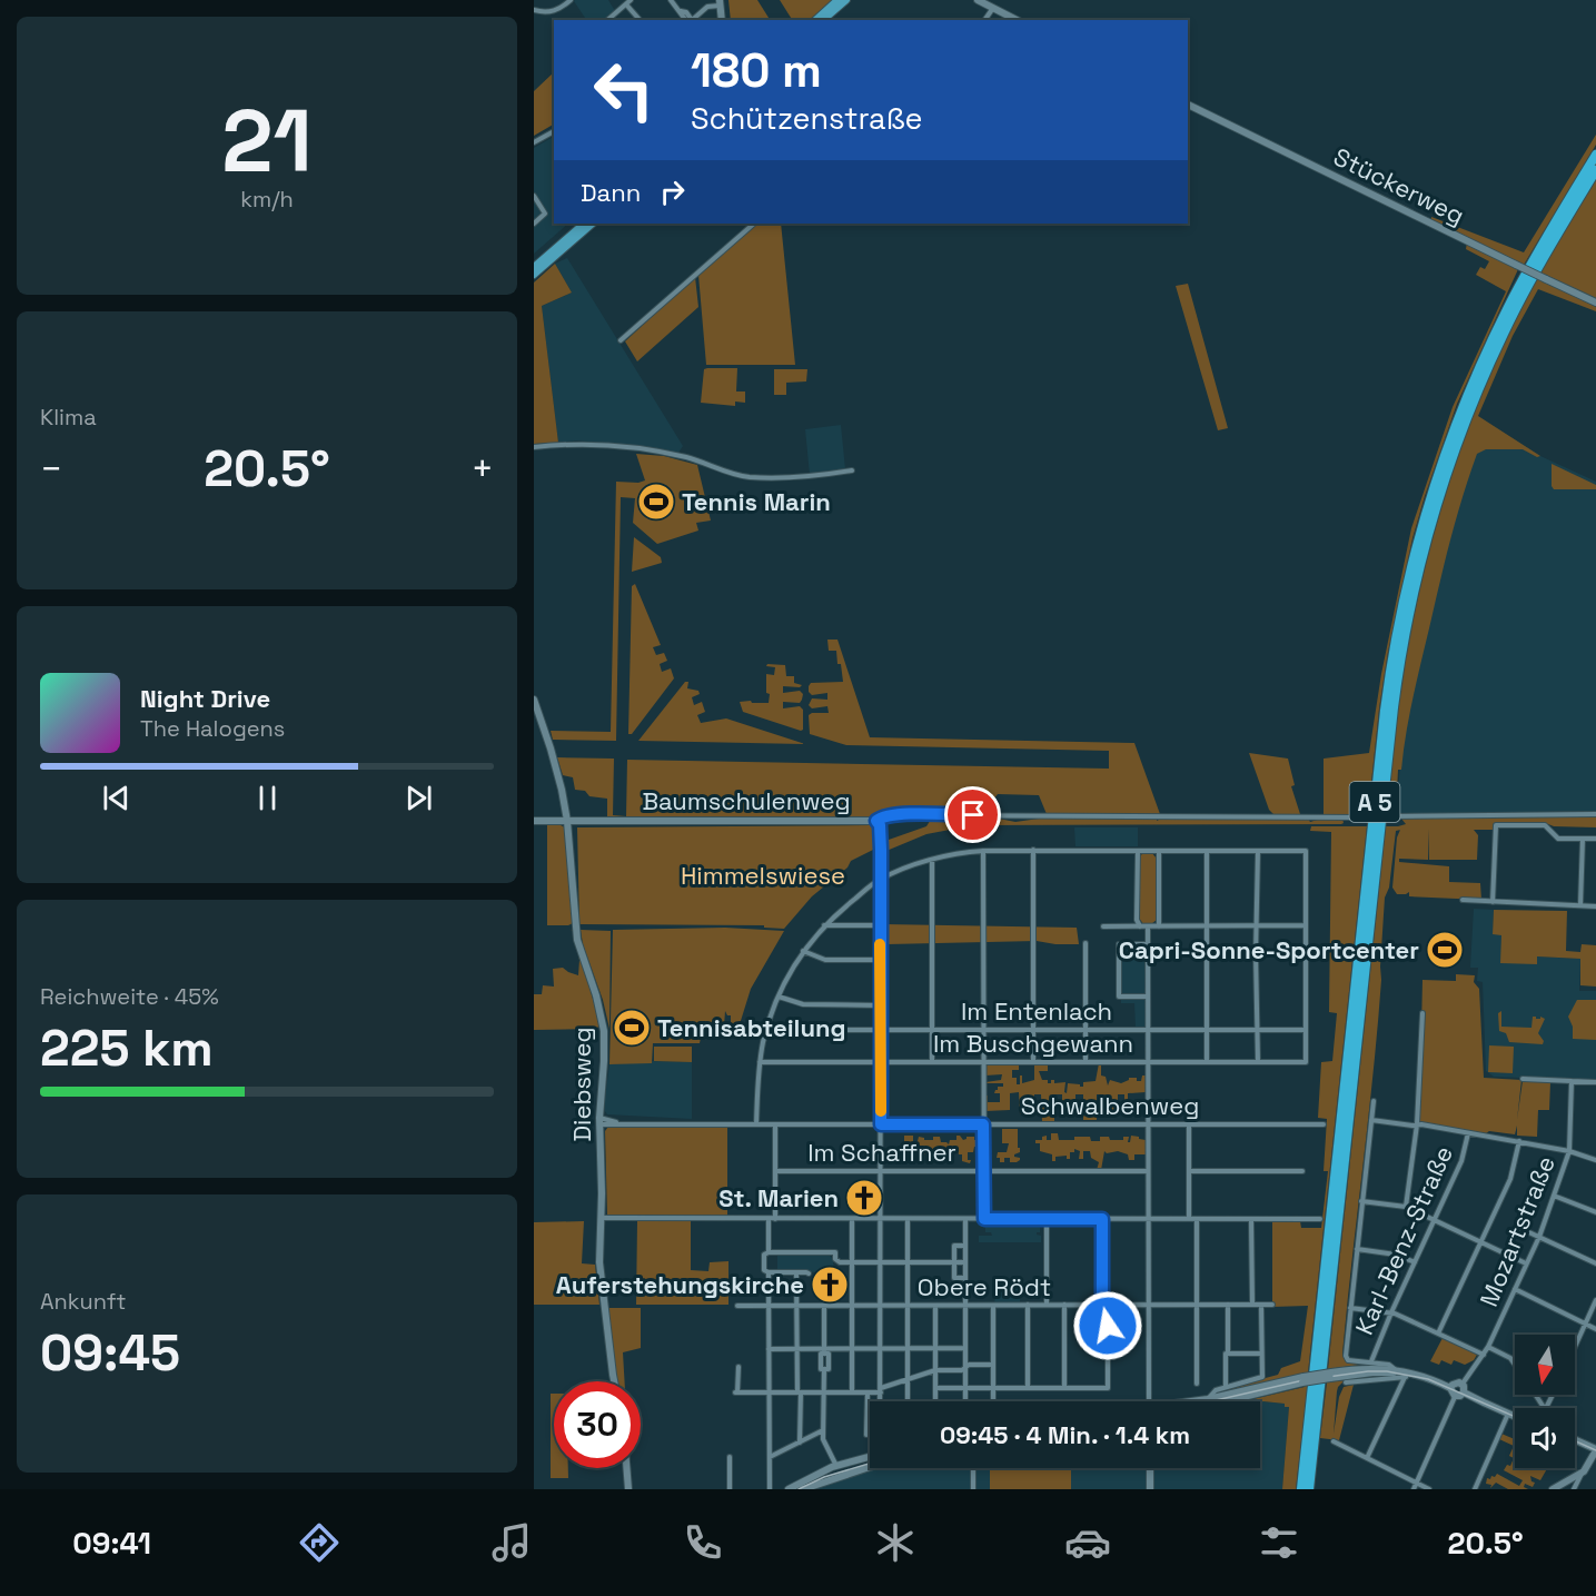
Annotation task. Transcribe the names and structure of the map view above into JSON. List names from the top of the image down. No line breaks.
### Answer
{"streets":{"highway":["A 5"],"main road":["Stückerweg","Baumschulenweg","Diebsweg"],"street":["Im Entenlach","Im Buschgewann","Schwalbenweg","Im Schaffner","Mozartstraße","Karl-Benz-Straße","Obere Rödt"]},"crossings":[["Baumschulenweg","Diebsweg"],["Im Entenlach","Im Buschgewann"],["Diebsweg","Schwalbenweg"]],"parks":["Himmelswiese"],"places":{"sports":["Tennis Marin","Capri-Sonne-Sportcenter","Tennisabteilung"],"church":["St. Marien","Auferstehungskirche"]},"north":"bottom","page":{"tile":[["21","km/h"],"Klima",["Reichweite · 45%","225 km"],["Ankunft","09:45"]],"turn":["180 m","Schützenstraße"],"then":"Dann","heat":["−","20.5°","+"],"song":["Night Drive","The Halogens"],"limit":"30","trip":"09:45 · 4 Min. · 1.4 km","tabs":["09:41","20.5°"]}}
